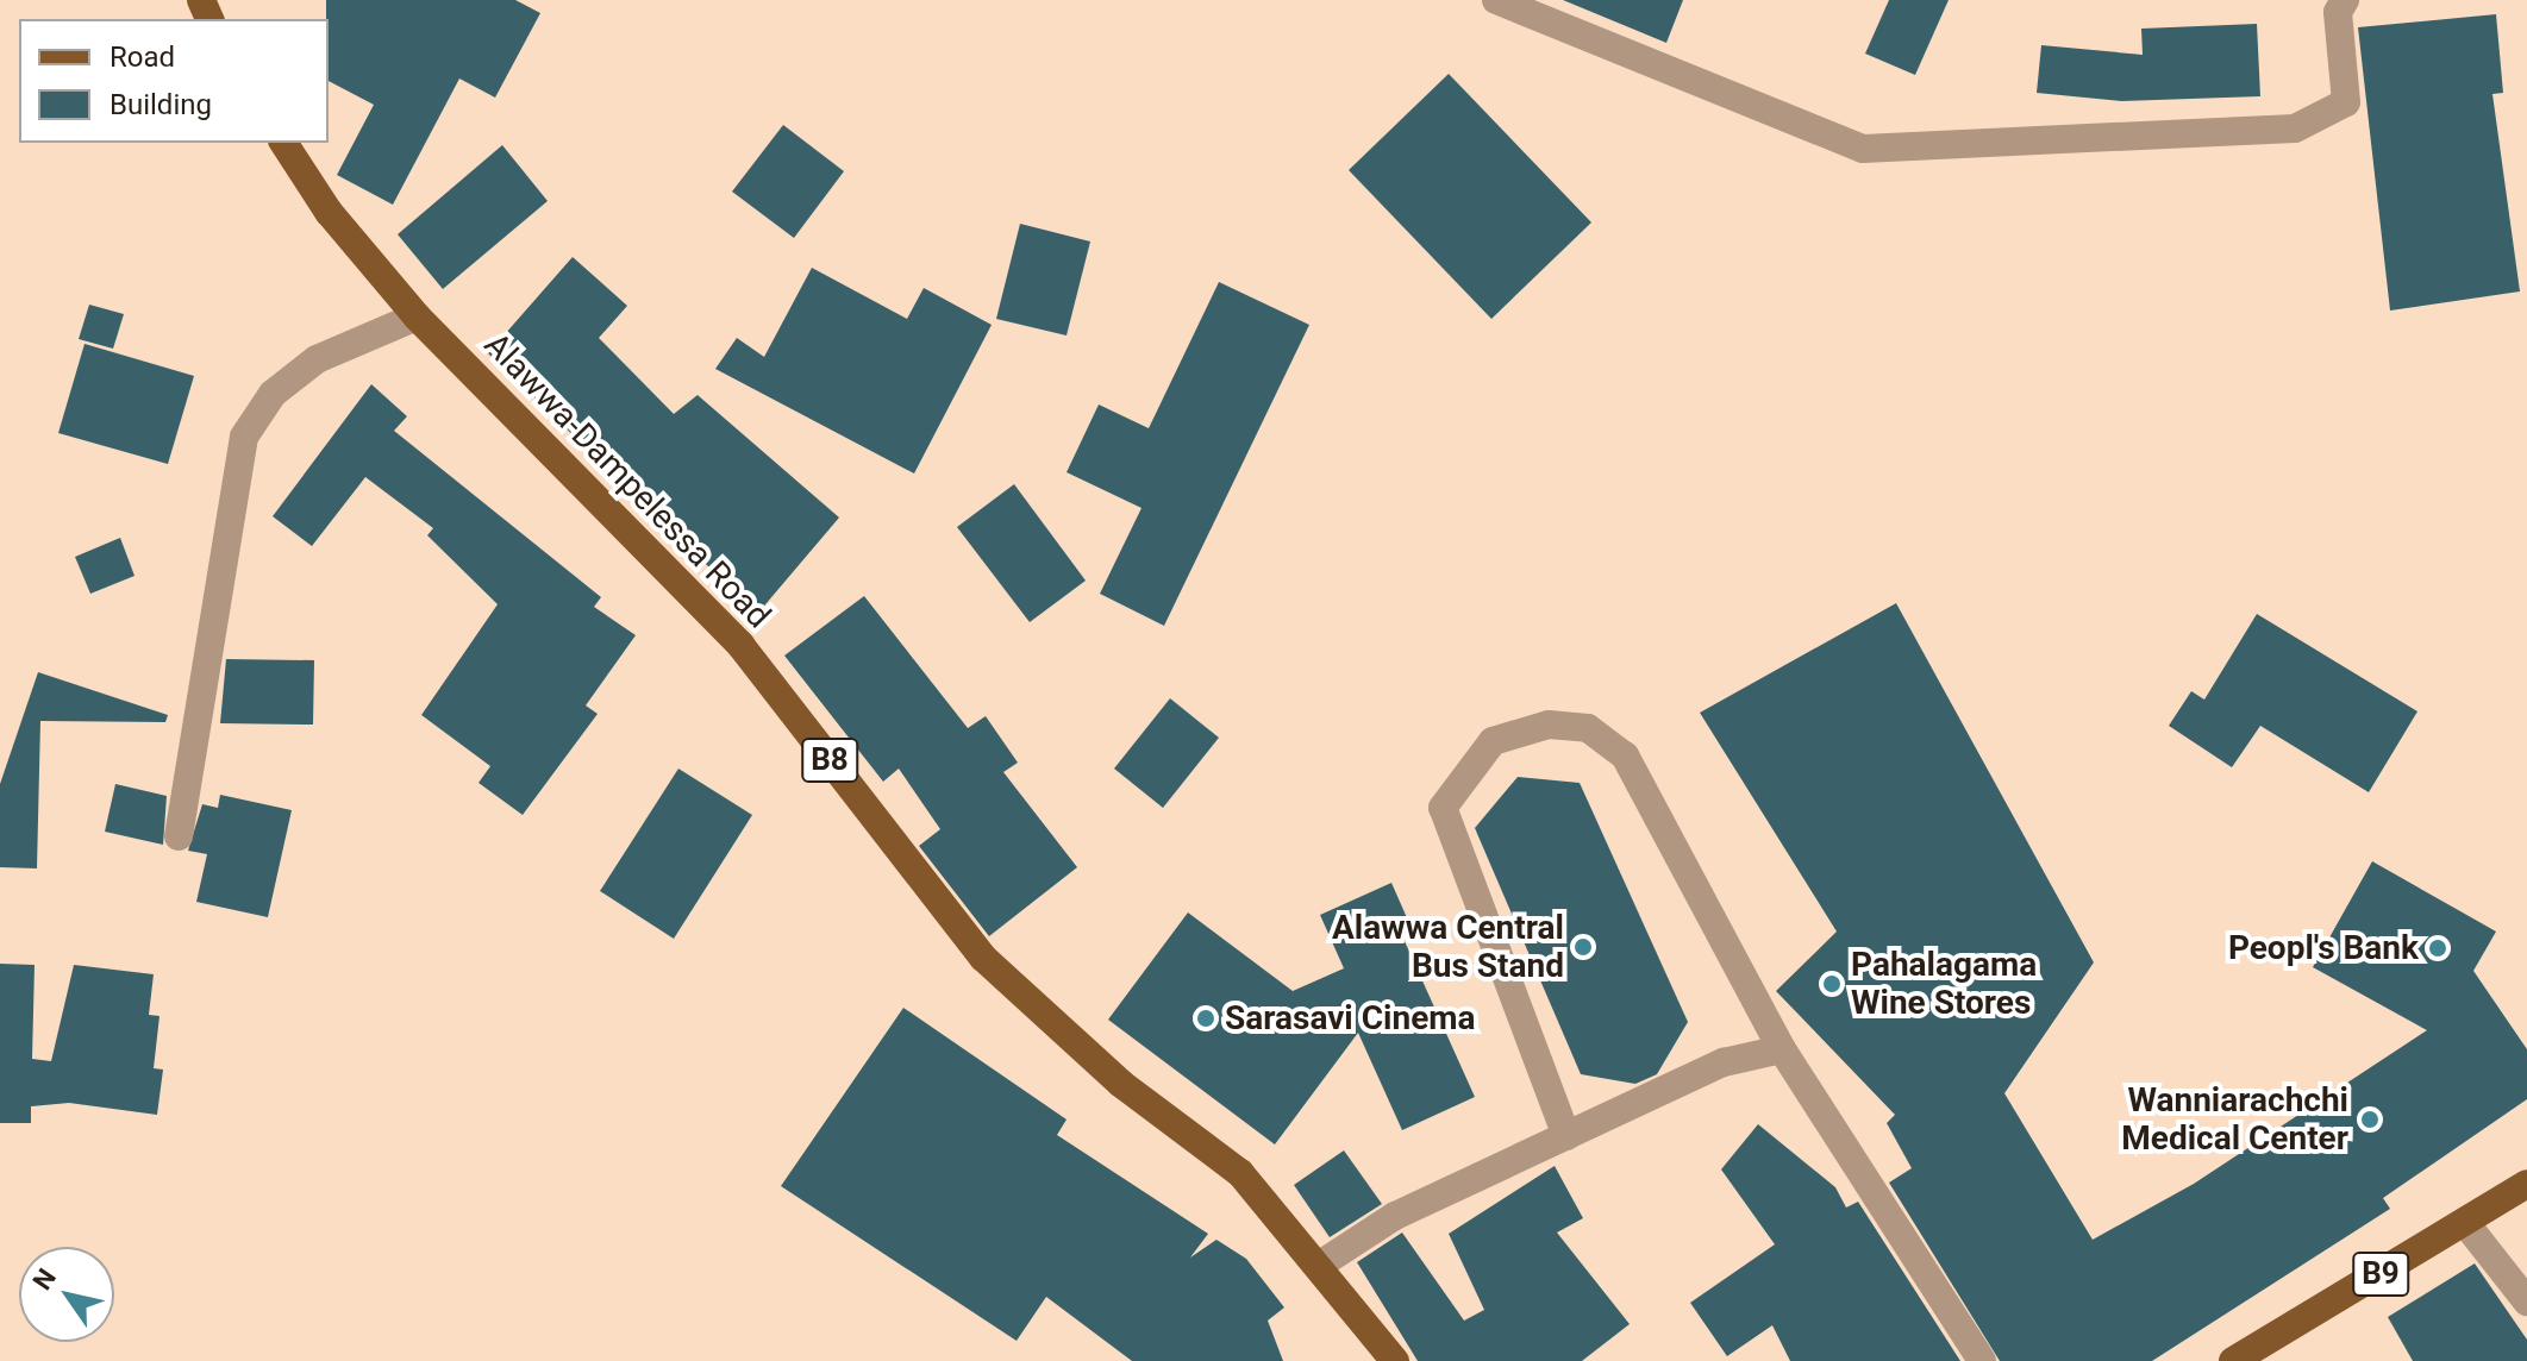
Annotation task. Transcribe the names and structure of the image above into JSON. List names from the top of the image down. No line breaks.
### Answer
{"streets":{"main road":["Alawwa-Dampelessa Road","B8","B9"]},"places":["Alawwa Central Bus Stand","Peopl's Bank","Pahalagama Wine Stores","Sarasavi Cinema","Wanniarachchi Medical Center"],"legend":["Road","Building"],"north":"top left"}
